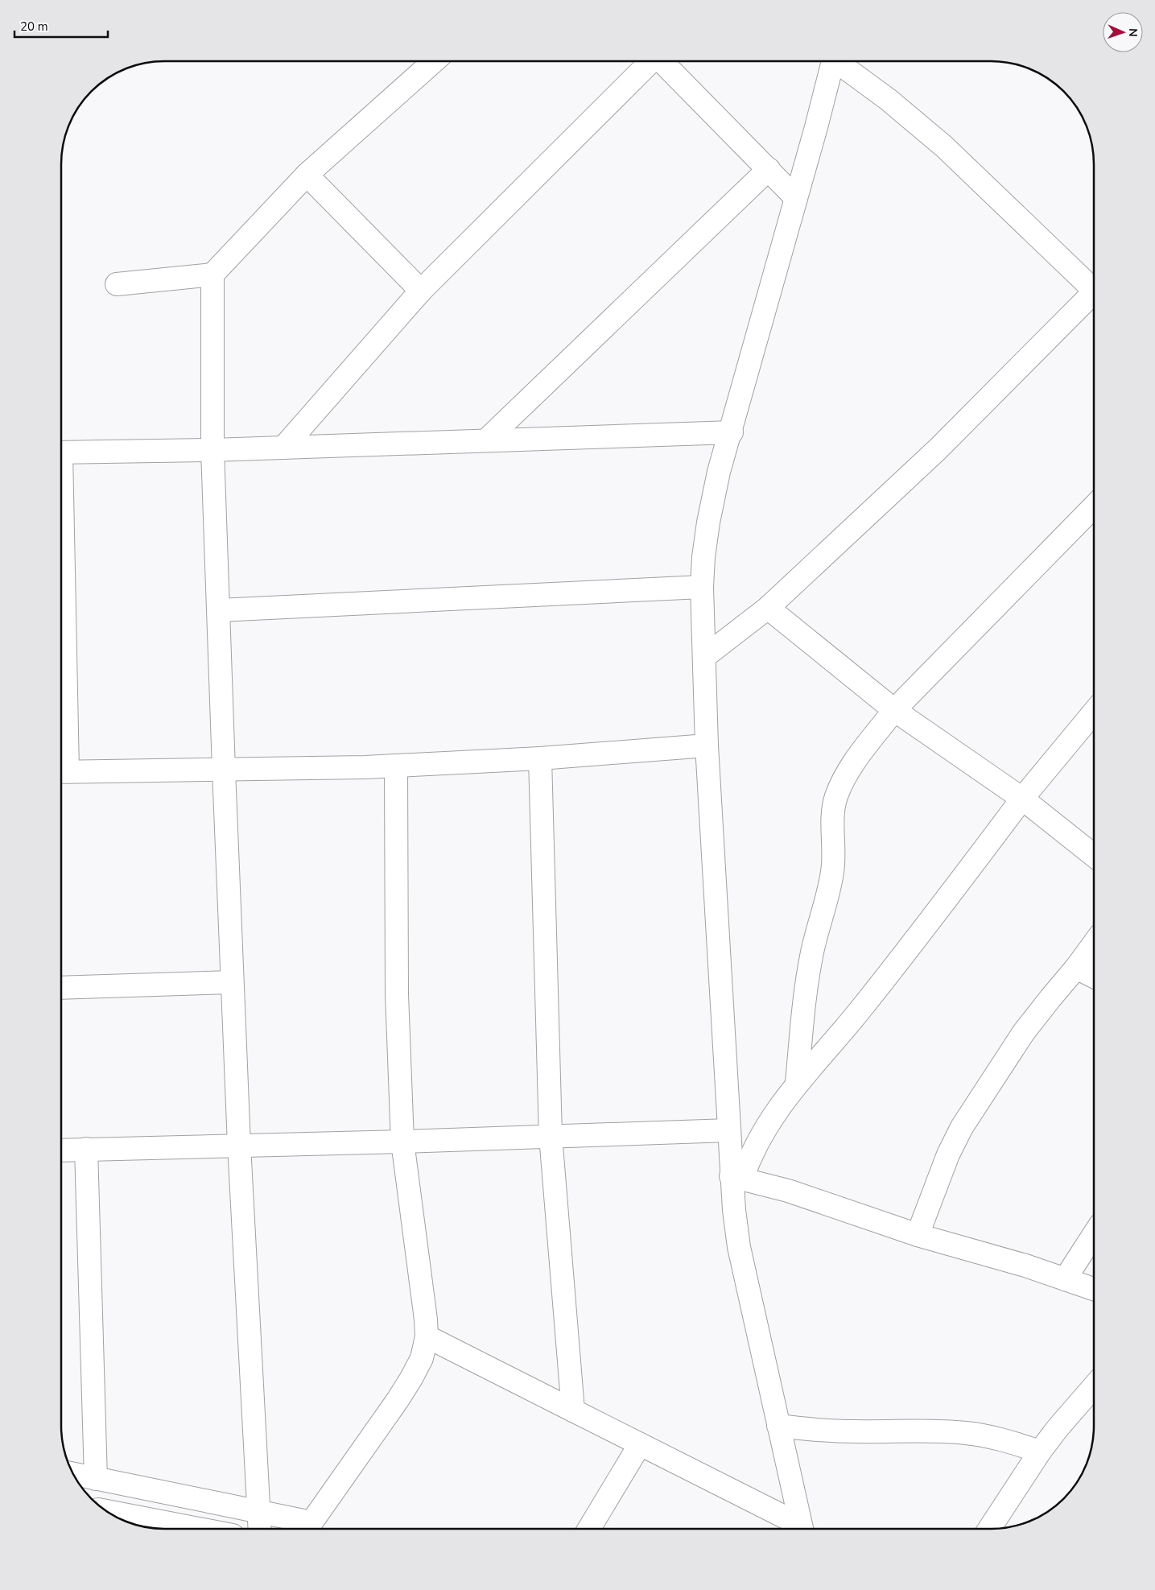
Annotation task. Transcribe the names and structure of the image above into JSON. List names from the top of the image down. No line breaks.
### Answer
{"scale_bar":"20 m","north":"right"}
